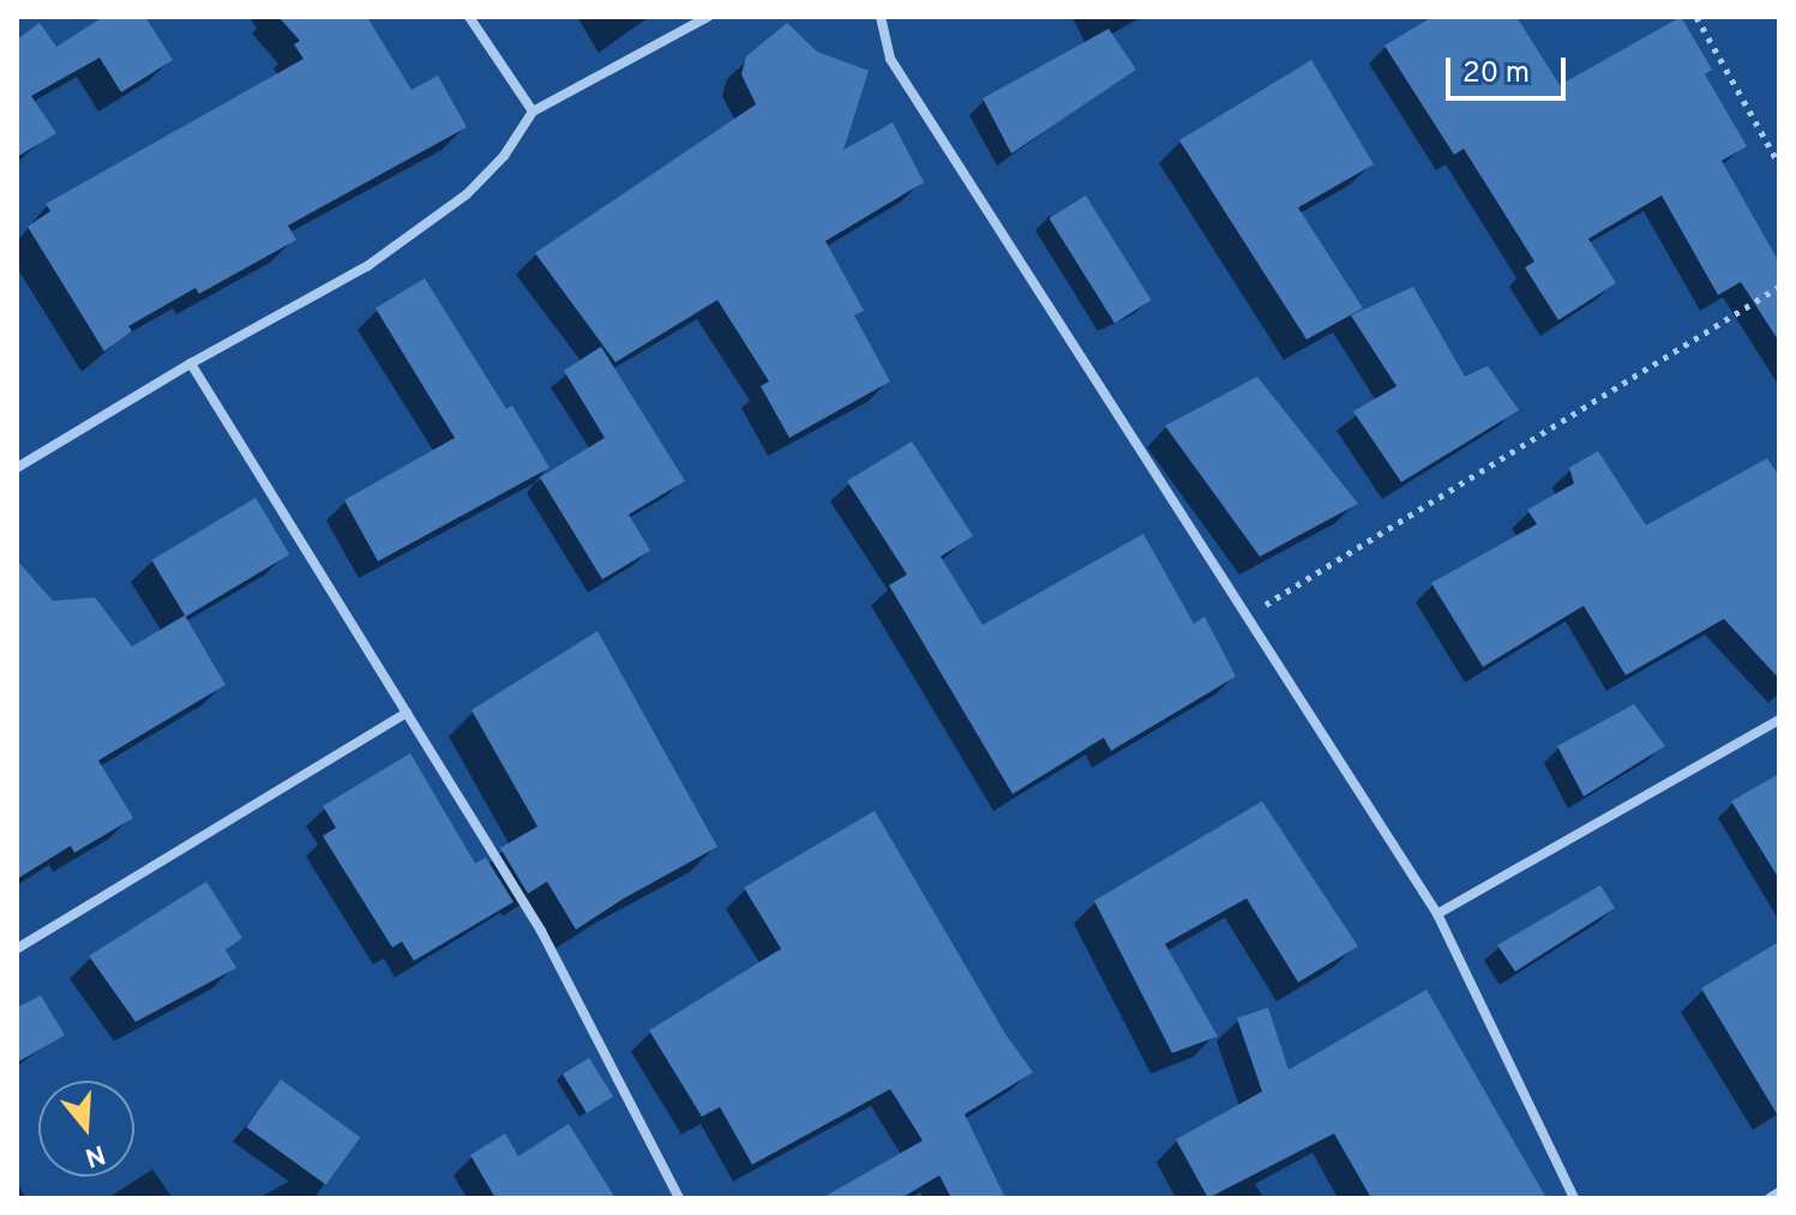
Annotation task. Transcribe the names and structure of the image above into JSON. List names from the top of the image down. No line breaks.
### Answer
{"scale_bar":"20 m","north":"bottom"}
